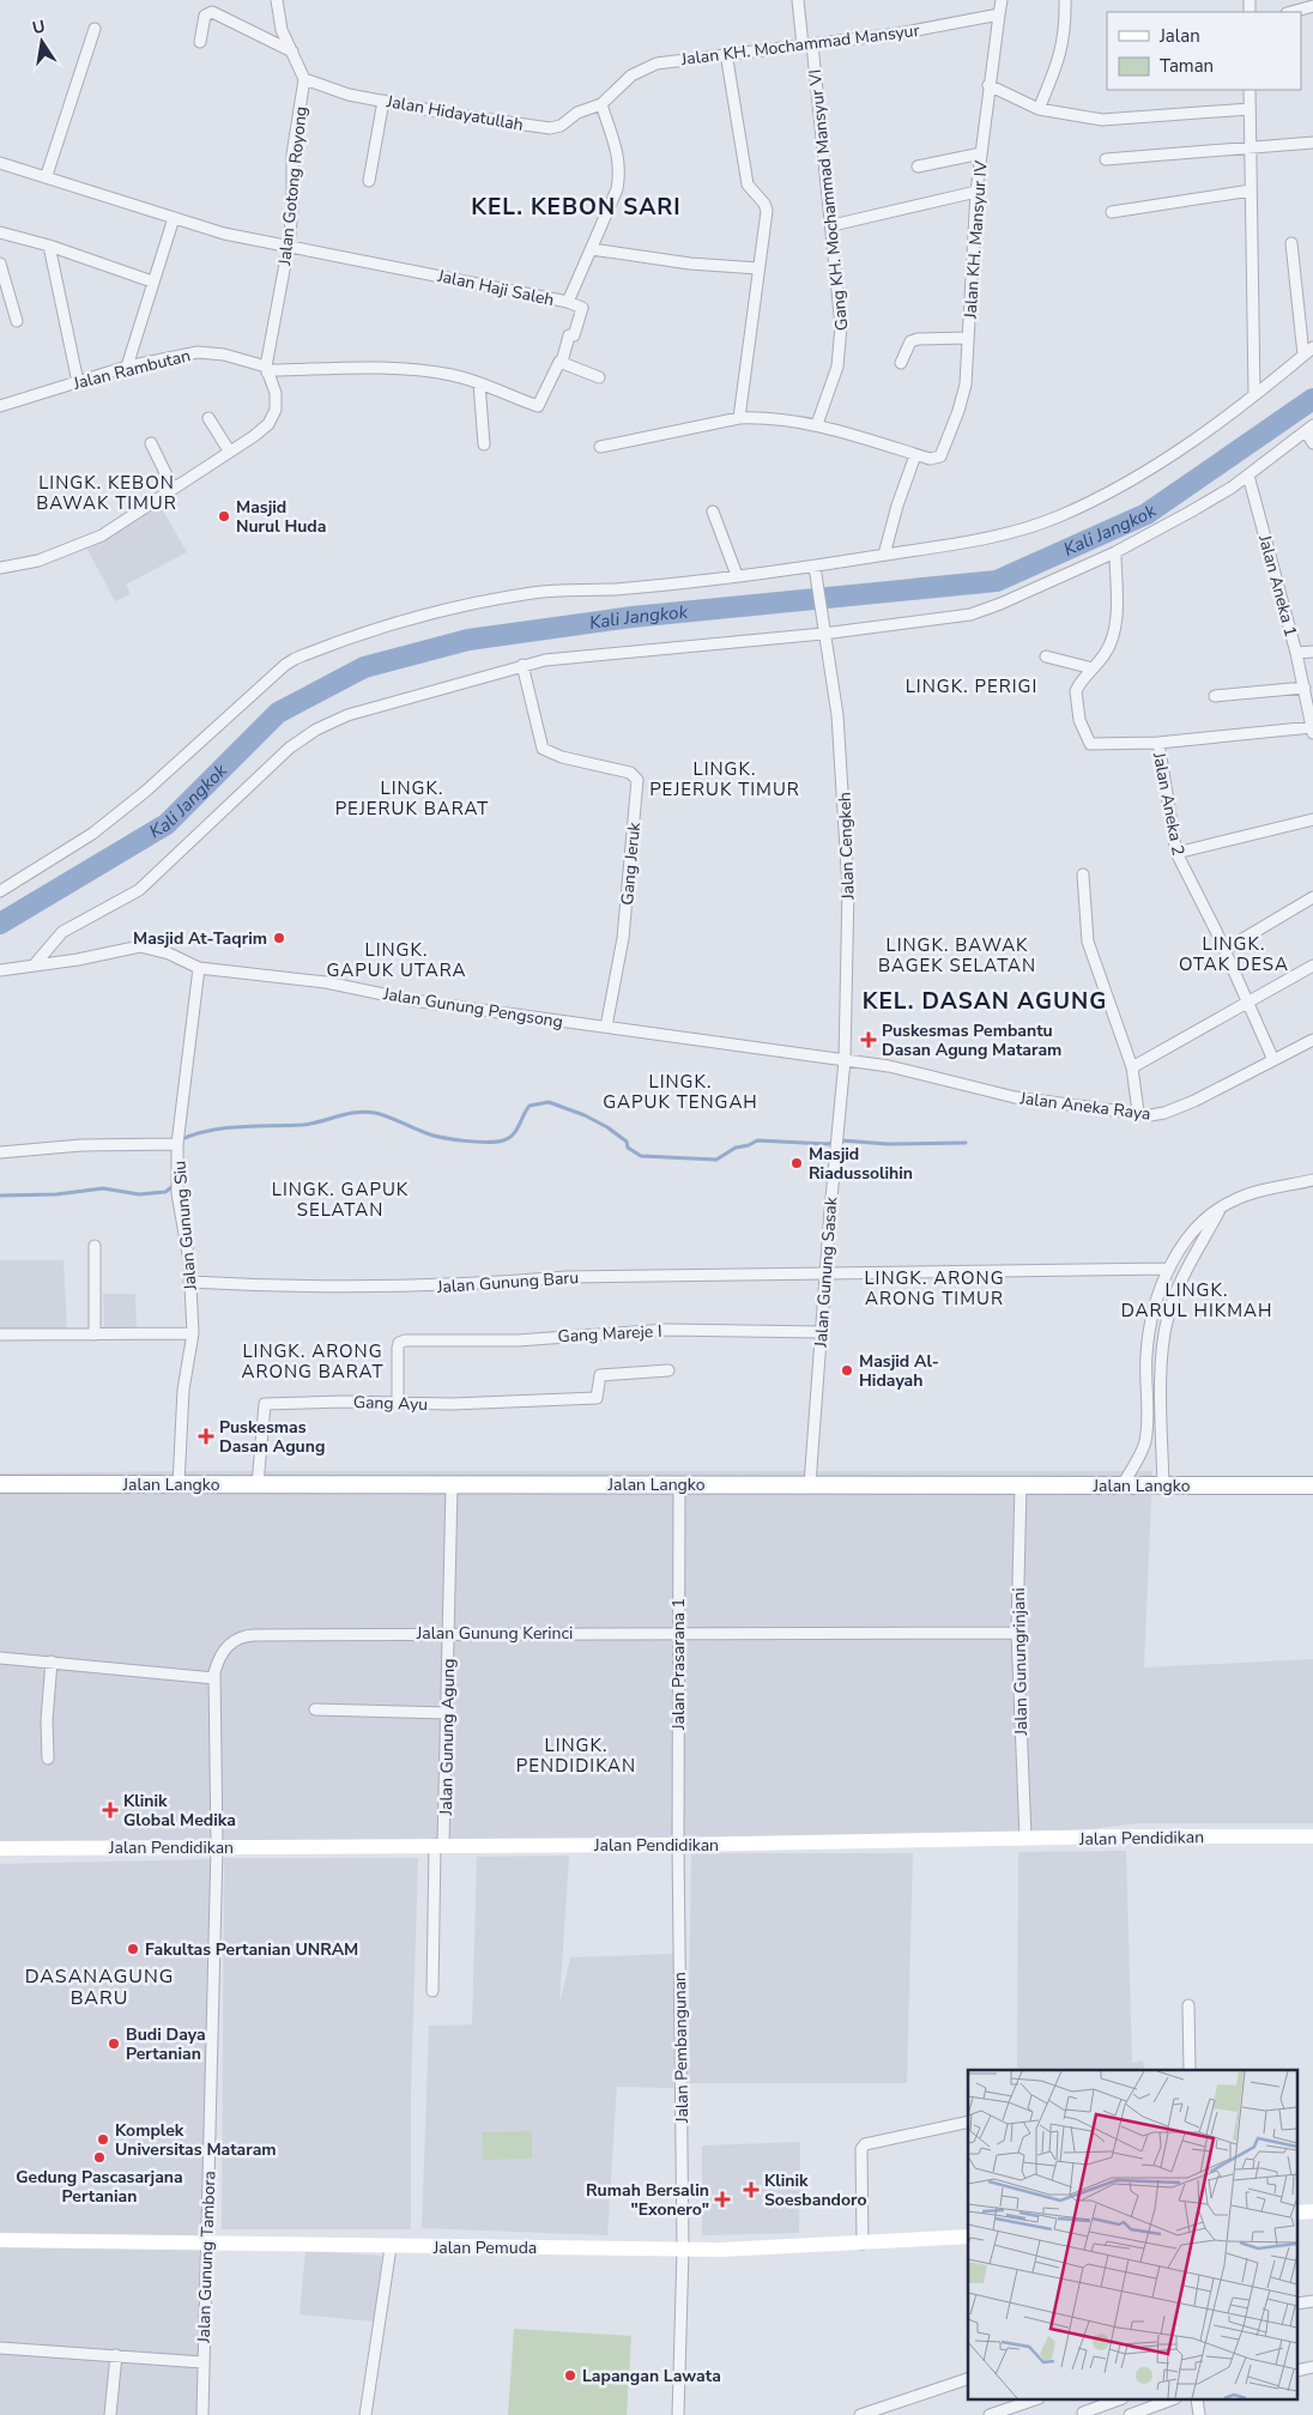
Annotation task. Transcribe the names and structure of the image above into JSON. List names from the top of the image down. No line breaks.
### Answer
{"streets":{"main road":["Jalan Langko","Jalan Pendidikan","Jalan Pemuda"],"street":["Jalan KH. Mochammad Mansyur","Jalan Hidayatullah","Jalan Gotong Royong","Gang KH. Mochammad Mansyur VI","Jalan KH. Mansyur IV","Jalan Haji Saleh","Jalan Rambutan","Jalan Aneka 1","Jalan Aneka 2","Jalan Cengkeh","Gang Jeruk","Jalan Gunung Pengsong","Jalan Aneka Raya","Jalan Gunung Siu","Jalan Gunung Sasak","Jalan Gunung Baru","Gang Mareje I","Gang Ayu","Jalan Gunung Kerinci","Jalan Gunungrinjani","Jalan Prasarana 1","Jalan Gunung Agung","Jalan Pembangunan","Jalan Gunung Tambora"]},"crossings":[["Jalan KH. Mochammad Mansyur","Jalan Hidayatullah"],["Jalan KH. Mochammad Mansyur","Gang KH. Mochammad Mansyur VI"],["Jalan KH. Mochammad Mansyur","Jalan KH. Mansyur IV"],["Jalan KH. Mochammad Mansyur","Jalan Haji Saleh"],["Jalan Hidayatullah","Jalan Gotong Royong"],["Jalan Hidayatullah","Jalan Haji Saleh"],["Jalan Gotong Royong","Jalan Haji Saleh"],["Jalan Gotong Royong","Jalan Rambutan"],["Jalan Aneka 2","Jalan Aneka Raya"],["Jalan Cengkeh","Jalan Gunung Pengsong"],["Jalan Cengkeh","Jalan Aneka Raya"],["Jalan Cengkeh","Jalan Gunung Sasak"],["Gang Jeruk","Jalan Gunung Pengsong"],["Jalan Gunung Pengsong","Jalan Aneka Raya"],["Jalan Gunung Pengsong","Jalan Gunung Siu"],["Jalan Gunung Pengsong","Jalan Gunung Sasak"],["Jalan Aneka Raya","Jalan Gunung Sasak"],["Jalan Gunung Siu","Jalan Gunung Baru"],["Jalan Gunung Siu","Jalan Langko"],["Jalan Gunung Sasak","Jalan Gunung Baru"],["Jalan Gunung Sasak","Gang Mareje I"],["Jalan Gunung Sasak","Jalan Langko"],["Gang Mareje I","Gang Ayu"],["Gang Ayu","Jalan Langko"],["Jalan Langko","Jalan Gunungrinjani"],["Jalan Langko","Jalan Prasarana 1"],["Jalan Langko","Jalan Gunung Agung"],["Jalan Gunung Kerinci","Jalan Gunungrinjani"],["Jalan Gunung Kerinci","Jalan Prasarana 1"],["Jalan Gunung Kerinci","Jalan Gunung Agung"],["Jalan Gunung Kerinci","Jalan Pendidikan"],["Jalan Gunung Kerinci","Jalan Gunung Tambora"],["Jalan Gunungrinjani","Jalan Pendidikan"],["Jalan Prasarana 1","Jalan Pendidikan"],["Jalan Prasarana 1","Jalan Pembangunan"],["Jalan Gunung Agung","Jalan Pendidikan"],["Jalan Pendidikan","Jalan Pembangunan"],["Jalan Pendidikan","Jalan Gunung Tambora"],["Jalan Pembangunan","Jalan Pemuda"],["Jalan Pemuda","Jalan Gunung Tambora"]],"districts":["KEL. KEBON SARI","LINGK. KEBON BAWAK TIMUR","LINGK. PERIGI","LINGK. PEJERUK TIMUR","LINGK. PEJERUK BARAT","LINGK. OTAK DESA","LINGK. BAWAK BAGEK SELATAN","LINGK. GAPUK UTARA","KEL. DASAN AGUNG","LINGK. GAPUK TENGAH","LINGK. GAPUK SELATAN","LINGK. ARONG ARONG TIMUR","LINGK. DARUL HIKMAH","LINGK. ARONG ARONG BARAT","LINGK. PENDIDIKAN","DASANAGUNG BARU"],"water":["Kali Jangkok"],"places":{"other":["Masjid Nurul Huda","Masjid At-Taqrim","Masjid Riadussolihin","Masjid Al- Hidayah","Fakultas Pertanian UNRAM","Budi Daya Pertanian","Komplek Universitas Mataram","Gedung Pascasarjana Pertanian","Lapangan Lawata"],"health":["Puskesmas Pembantu Dasan Agung Mataram","Puskesmas Dasan Agung","Klinik Global Medika","Klinik Soesbandoro","Rumah Bersalin \"Exonero\""]},"legend":["Jalan","Taman"],"north":"top"}
